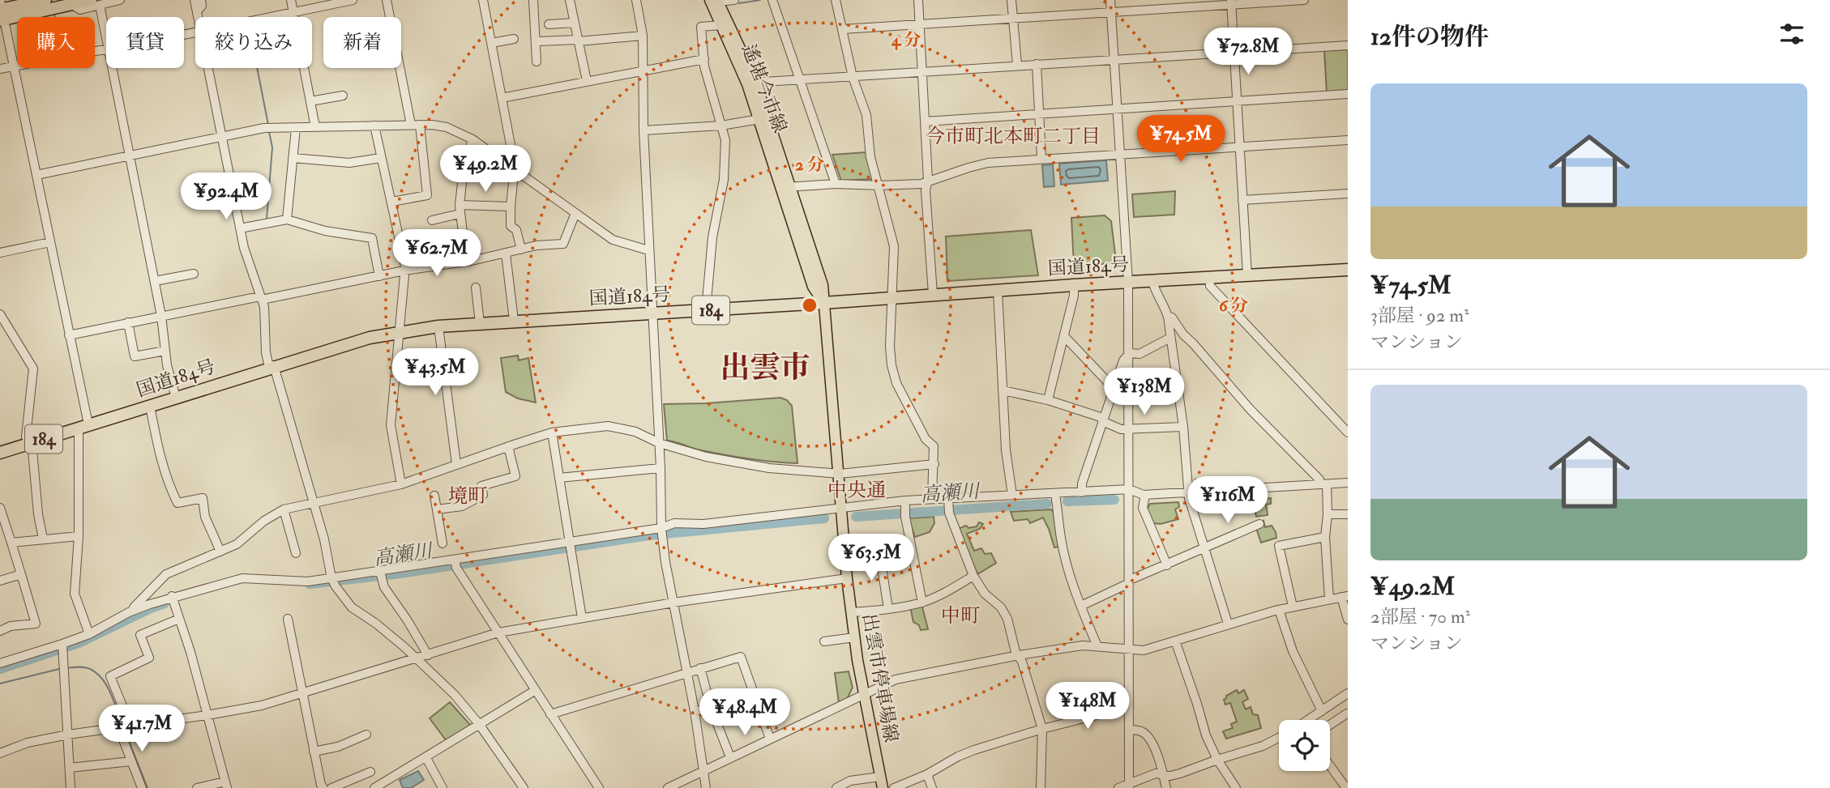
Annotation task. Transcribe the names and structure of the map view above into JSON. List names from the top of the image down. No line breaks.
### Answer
{"streets":{"highway":["国道184号","184"],"main road":["遙堪今市線","出雲市停車場線"]},"crossings":[["遙堪今市線","国道184号"],["遙堪今市線","出雲市停車場線"],["国道184号","出雲市停車場線"]],"districts":["今市町北本町二丁目","出雲市","中央通","境町","中町"],"water":["高瀬川"],"page":{"heading":"12件の物件","chip":["購入","賃貸","絞り込み","新着"],"price":["¥72.8M","¥74.5M","¥49.2M","¥92.4M","¥62.7M","¥43.5M","¥138M","¥116M","¥63.5M","¥148M","¥48.4M","¥41.7M"],"list":[{"name":"¥74.5M","note":"3部屋 · 92 m² · マンション"},{"name":"¥49.2M","note":"2部屋 · 70 m² · マンション"}]},"rings":["4 分","2 分","6 分"]}
